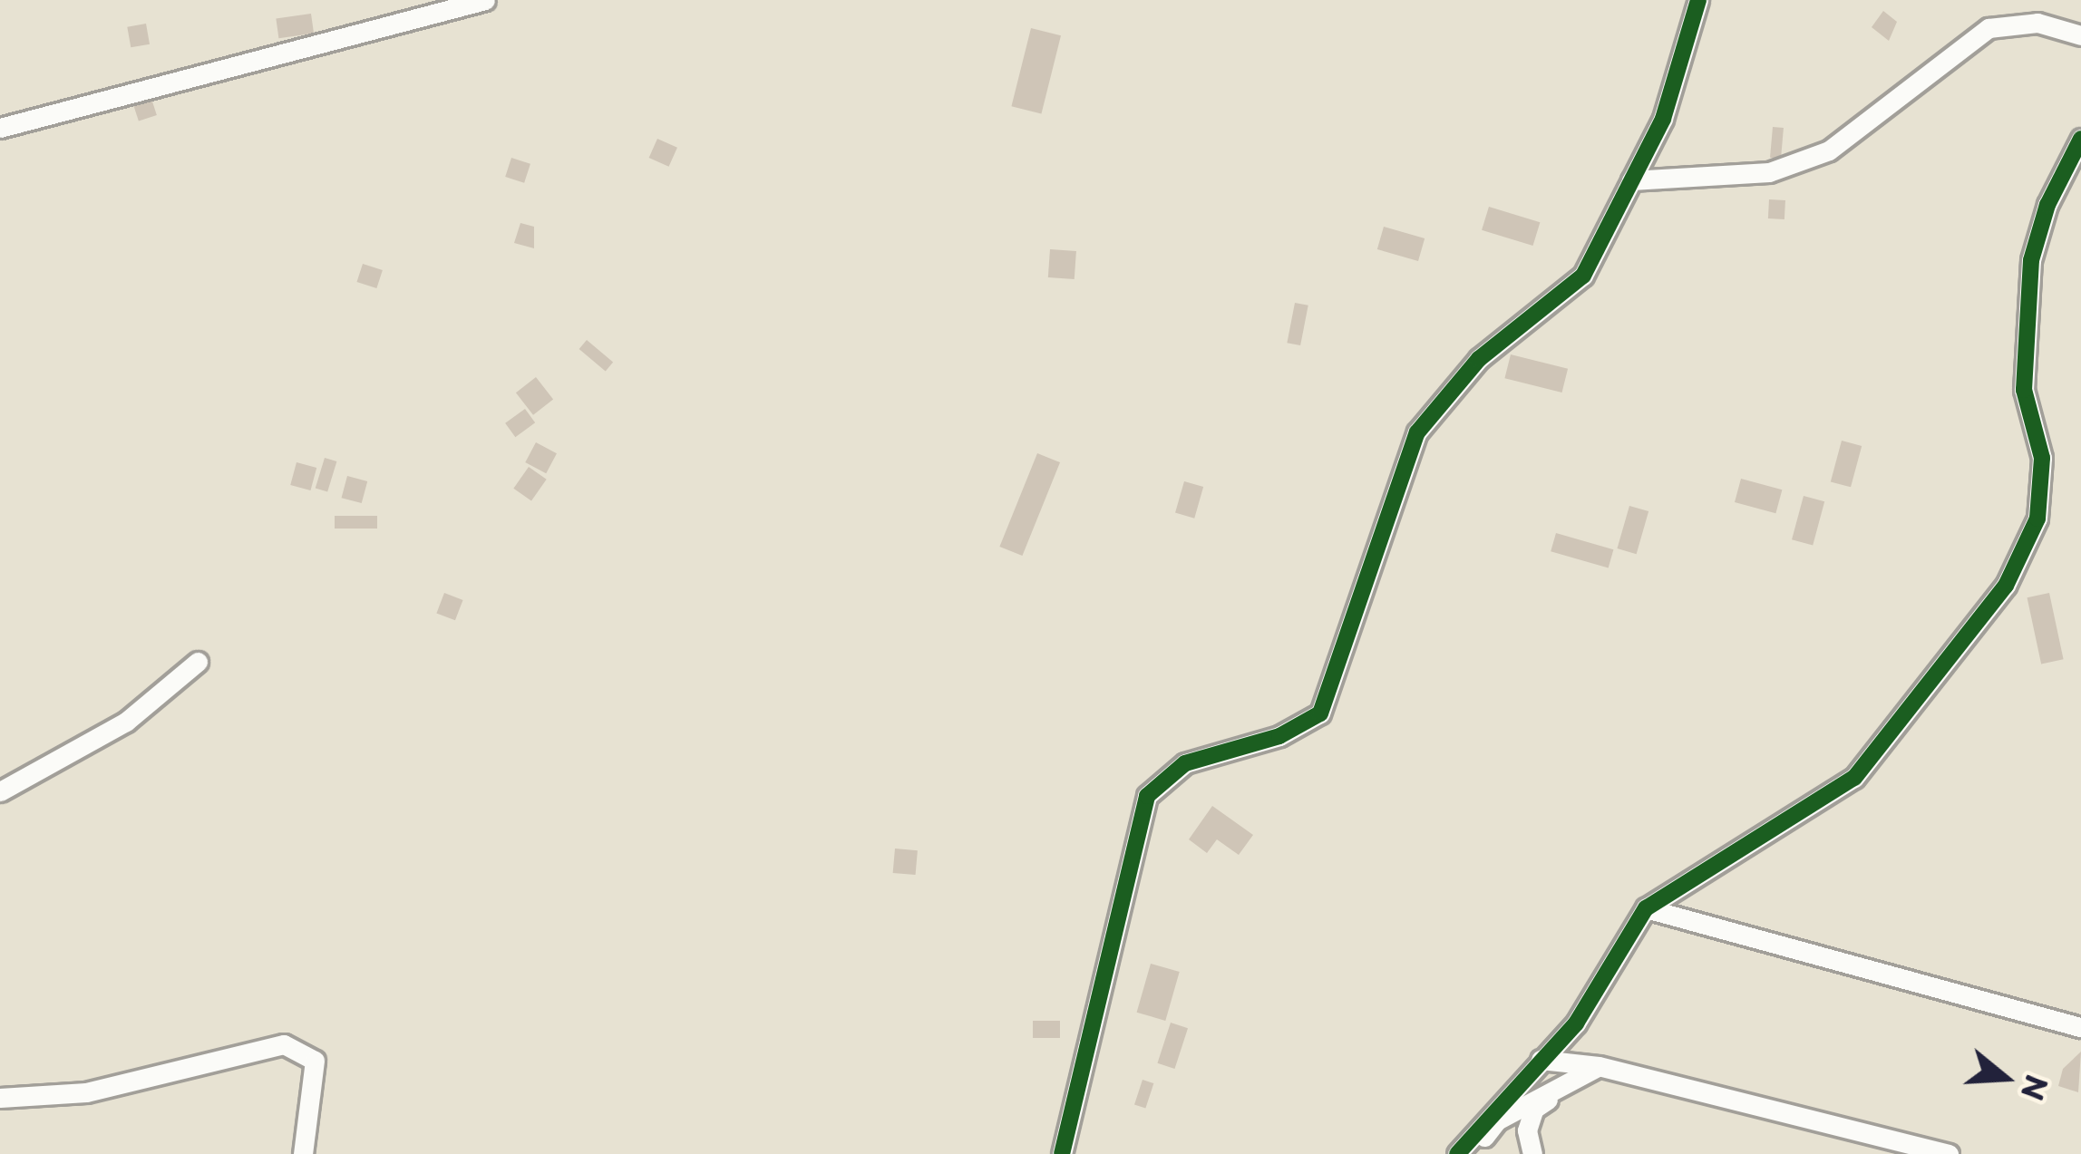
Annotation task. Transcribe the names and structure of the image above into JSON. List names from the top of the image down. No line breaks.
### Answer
{"north":"right"}
